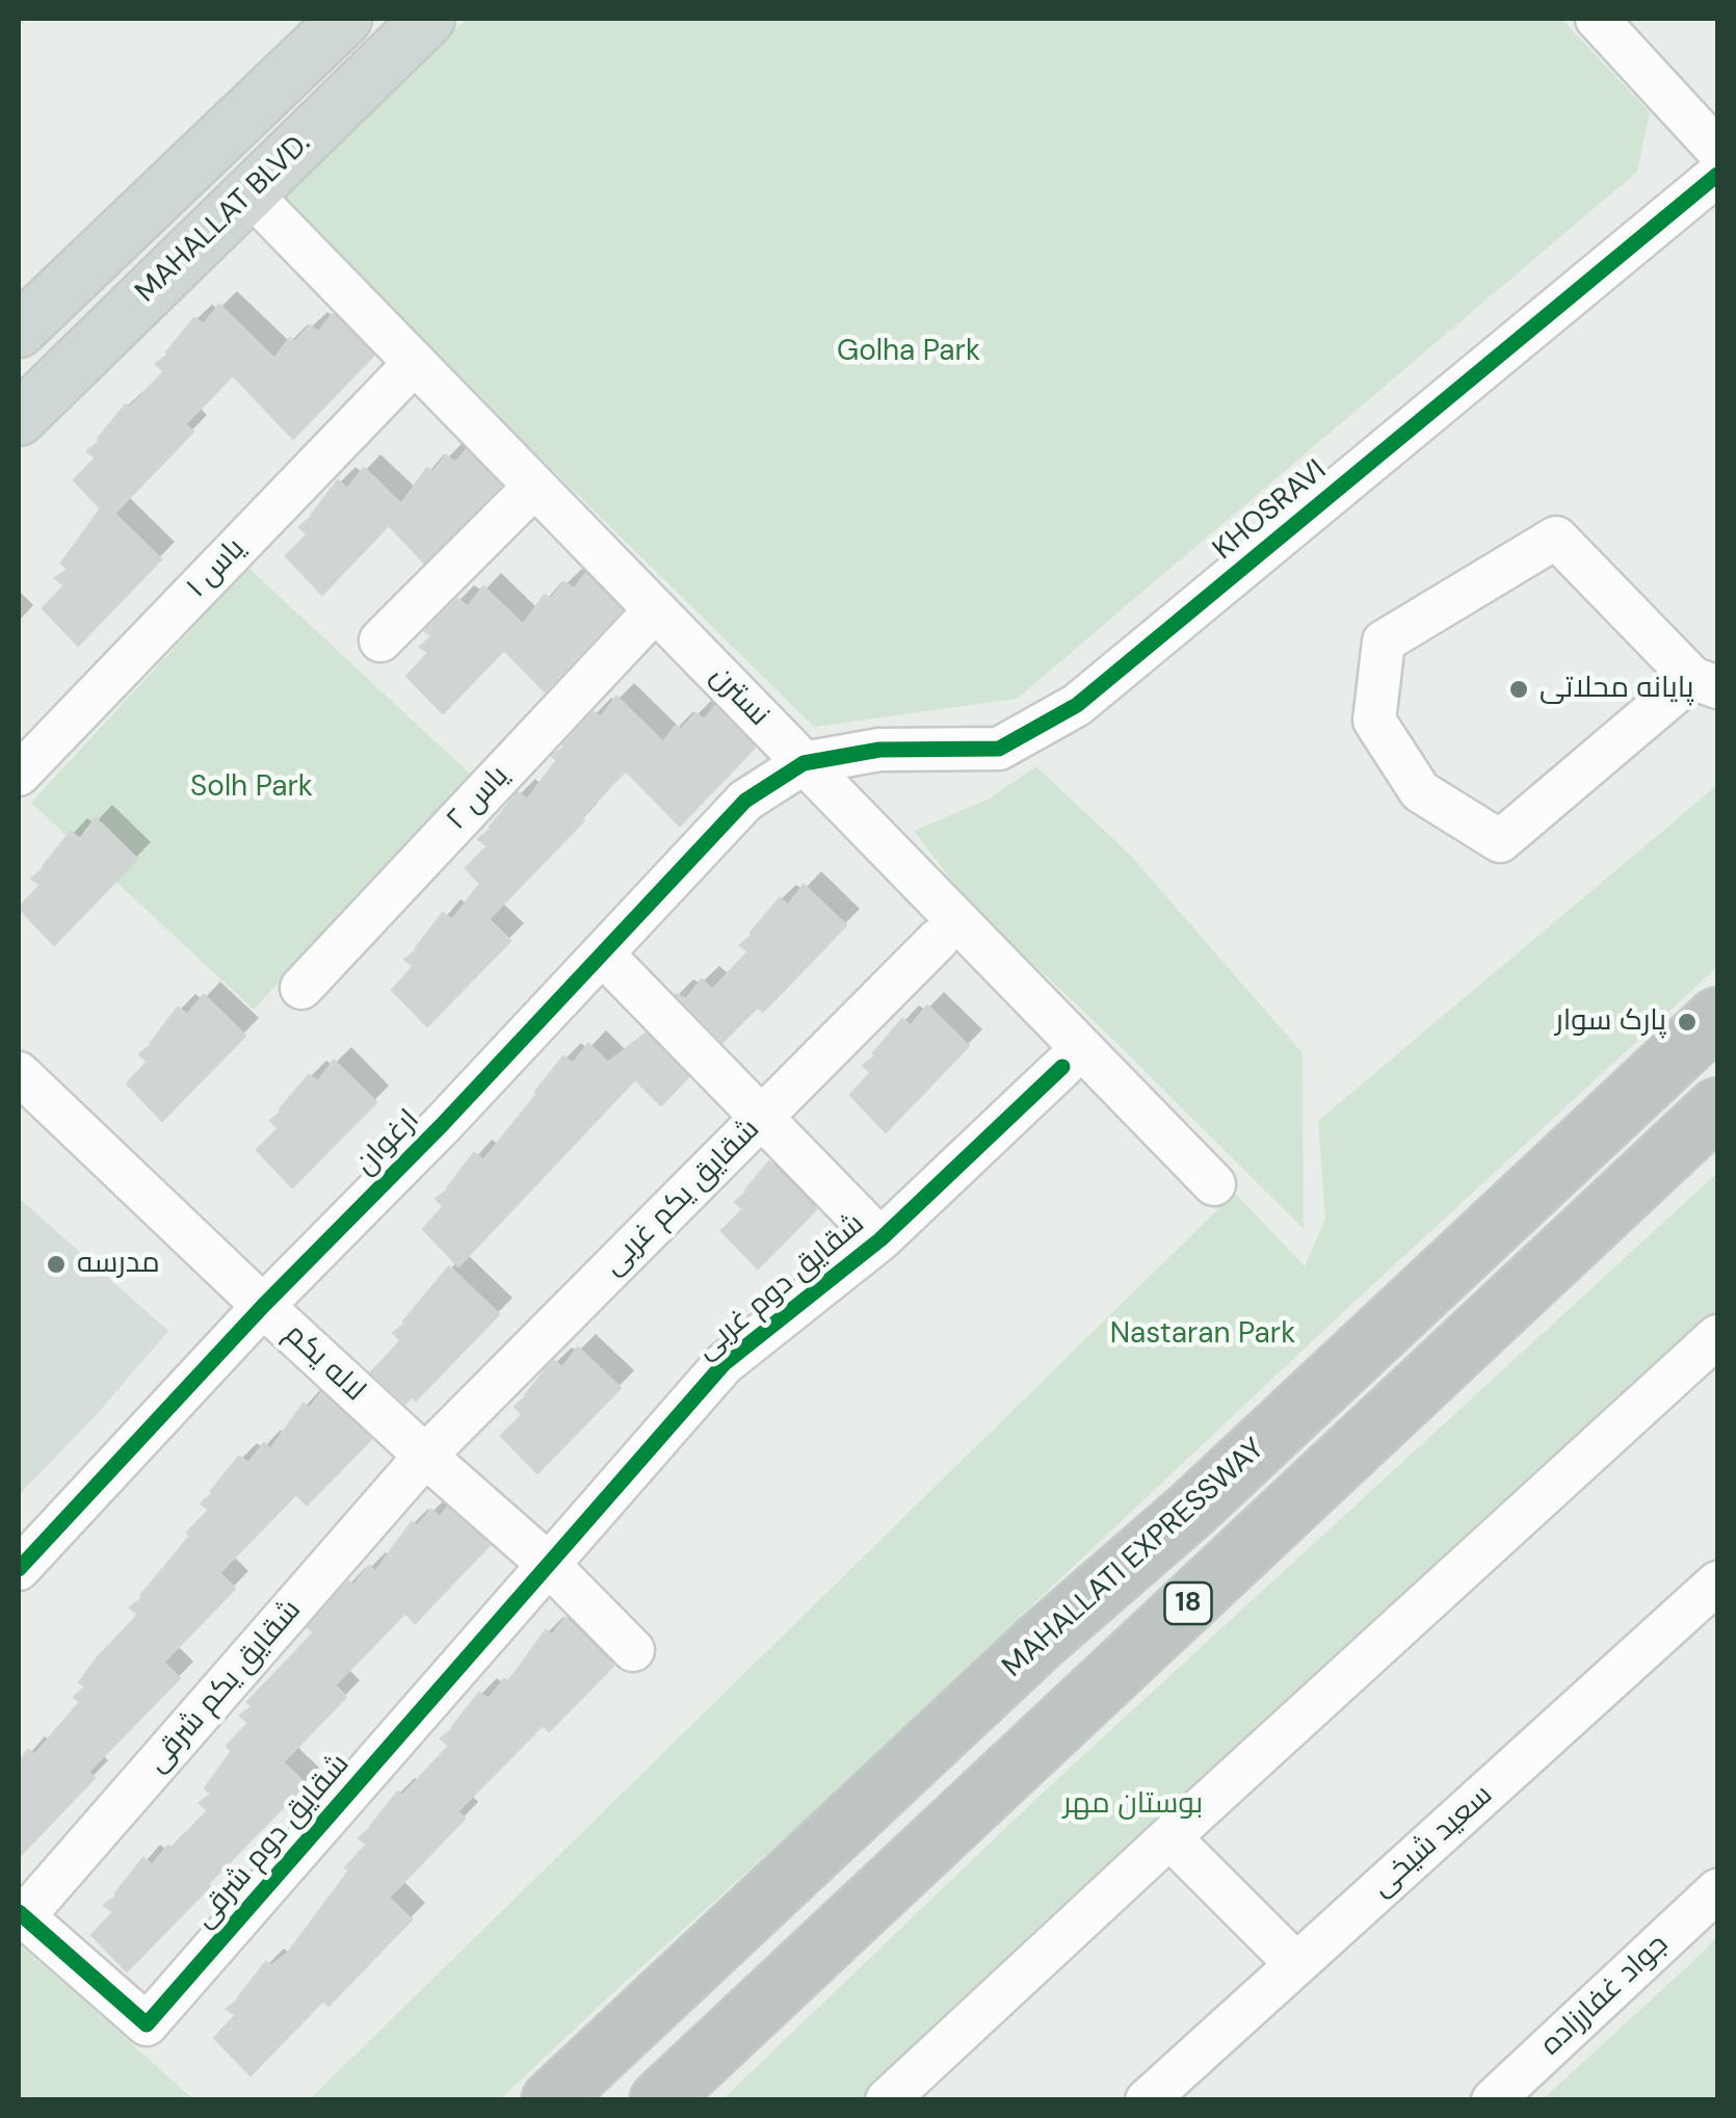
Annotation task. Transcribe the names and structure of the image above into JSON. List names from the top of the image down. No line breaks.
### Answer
{"streets":{"highway":["MAHALLATI EXPRESSWAY","18"],"main road":["MAHALLAT BLVD."],"street":["KHOSRAVI","یاس ۱","نسترن","یاس ۲","ارغوان","شقایق یکم غربی","شقایق دوم غربی","لاله یکم","شقایق یکم شرقی","شقایق دوم شرقی","سعید شیخی","جواد غفارزاده"]},"crossings":[["KHOSRAVI","نسترن"],["KHOSRAVI","ارغوان"],["یاس ۱","نسترن"],["نسترن","یاس ۲"],["نسترن","ارغوان"],["ارغوان","لاله یکم"],["شقایق یکم غربی","لاله یکم"],["شقایق یکم غربی","شقایق یکم شرقی"],["شقایق دوم غربی","لاله یکم"],["شقایق دوم غربی","شقایق دوم شرقی"],["لاله یکم","شقایق یکم شرقی"],["لاله یکم","شقایق دوم شرقی"],["شقایق یکم شرقی","شقایق دوم شرقی"]],"parks":["Golha Park","Solh Park","Nastaran Park","بوستان مهر"],"places":["پایانه محلاتی","پارک سوار","مدرسه"]}
